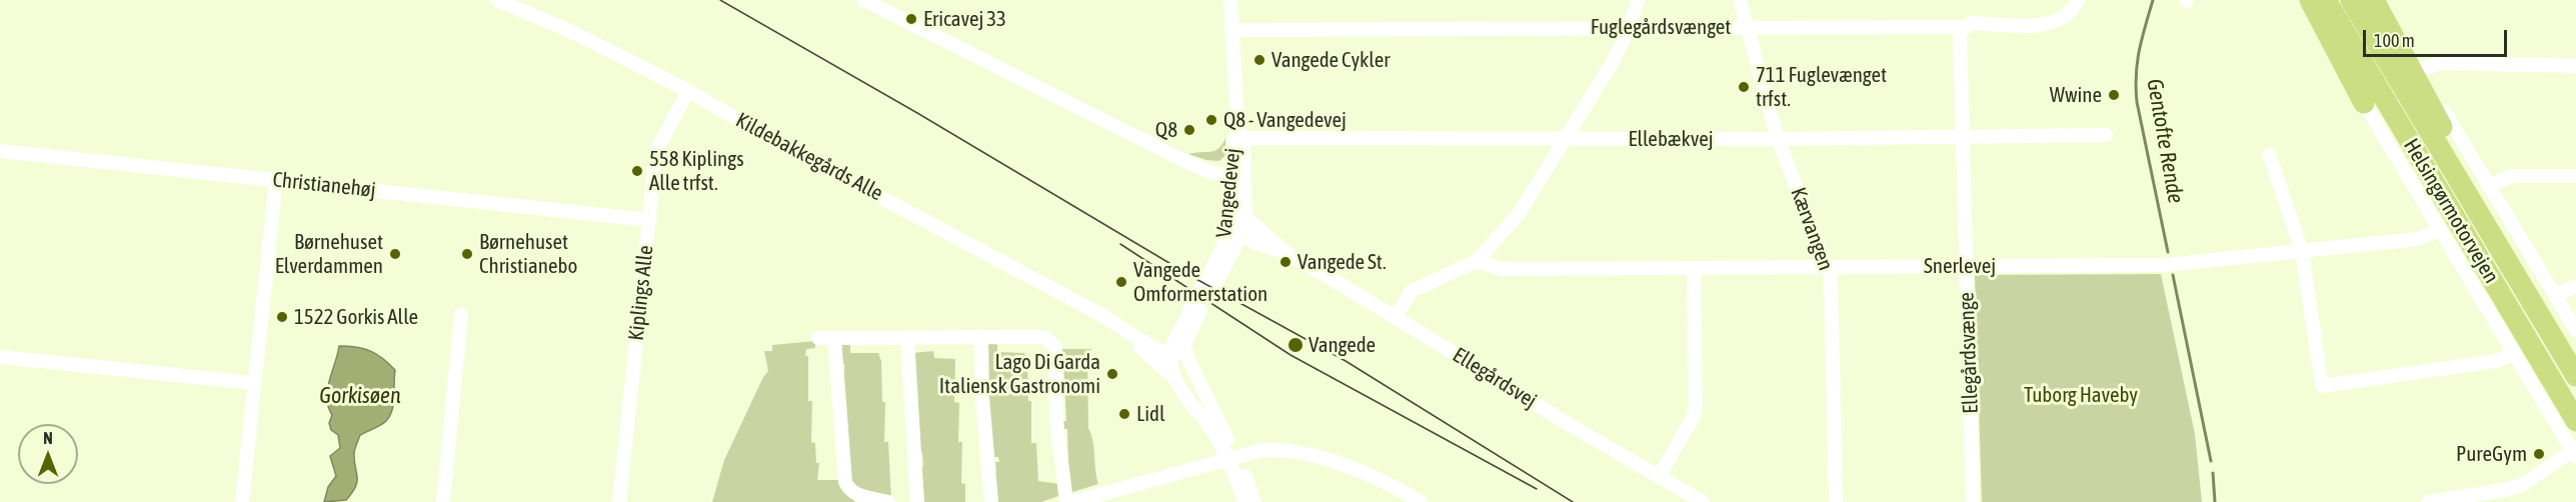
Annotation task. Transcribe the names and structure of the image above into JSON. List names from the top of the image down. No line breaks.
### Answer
{"streets":{"highway":["Helsingørmotorvejen"],"street":["Fuglegårdsvænget","Ellebækvej","Kildebakkegårds Alle","Christianehøj","Vangedevej","Kærvangen","Snerlevej","Kiplings Alle","Ellegårdsvænge","Ellegårdsvej"]},"crossings":[["Fuglegårdsvænget","Vangedevej"],["Fuglegårdsvænget","Kærvangen"],["Fuglegårdsvænget","Ellegårdsvænge"],["Ellebækvej","Vangedevej"],["Ellebækvej","Kærvangen"],["Ellebækvej","Ellegårdsvænge"],["Kildebakkegårds Alle","Vangedevej"],["Kildebakkegårds Alle","Kiplings Alle"],["Christianehøj","Kiplings Alle"],["Vangedevej","Ellegårdsvej"],["Kærvangen","Snerlevej"],["Snerlevej","Ellegårdsvænge"]],"water":["Gentofte Rende","Gorkisøen"],"parks":["Tuborg Haveby"],"places":["Ericavej 33","Vangede Cykler","711 Fuglevænget trfst.","Wwine","Q8 - Vangedevej","Q8","558 Kiplings Alle trfst.","Børnehuset Elverdammen","Børnehuset Christianebo","Vangede St.","Vangede Omformerstation","1522 Gorkis Alle","Vangede","Lago Di Garda Italiensk Gastronomi","Lidl","PureGym"],"scale_bar":"100 m","north":"top"}
